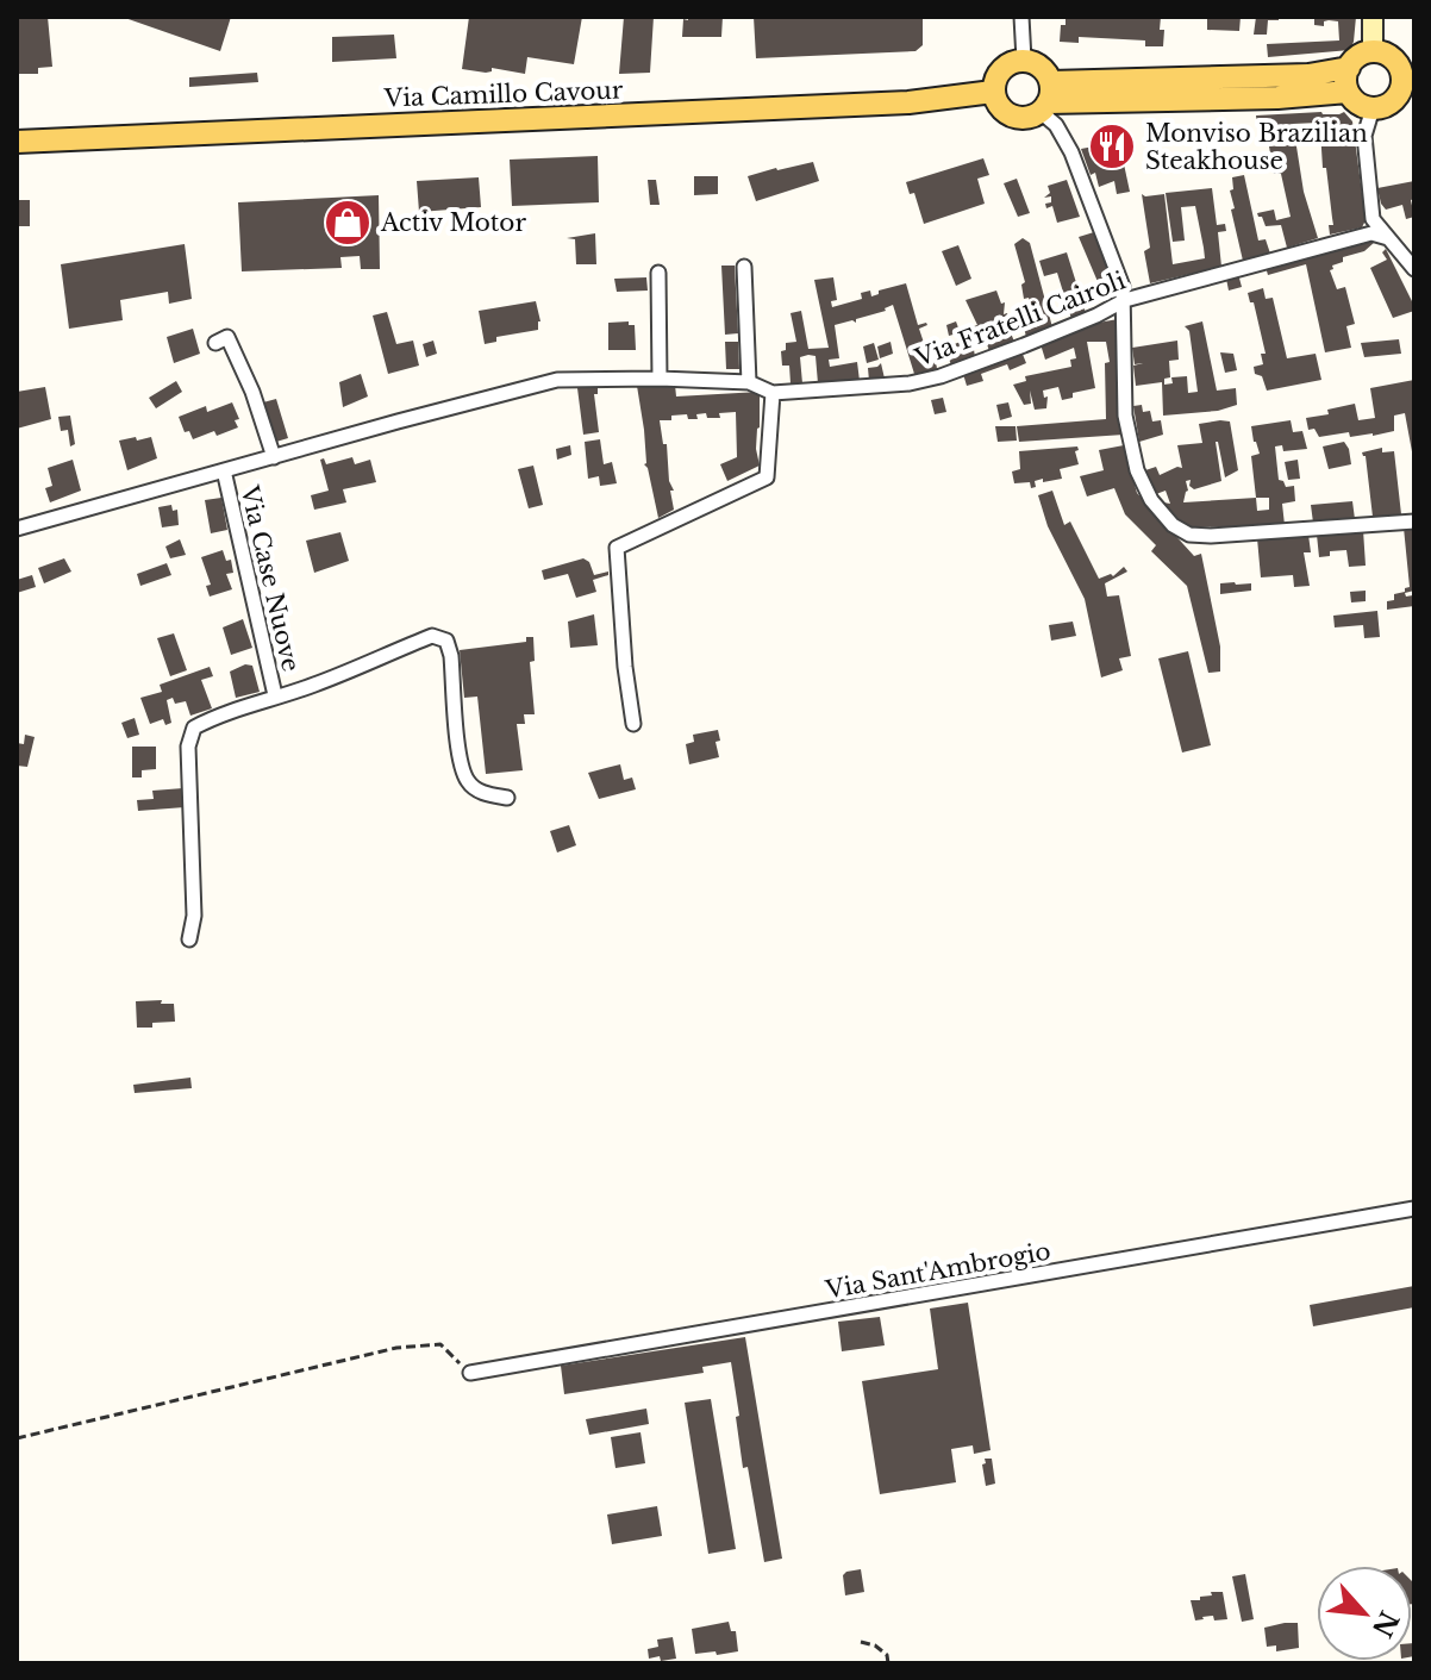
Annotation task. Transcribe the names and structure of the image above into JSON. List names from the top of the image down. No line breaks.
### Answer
{"streets":{"main road":["Via Camillo Cavour"],"street":["Via Fratelli Cairoli","Via Case Nuove","Via Sant'Ambrogio"]},"crossings":[["Via Fratelli Cairoli","Via Case Nuove"]],"places":{"restaurant":["Monviso Brazilian Steakhouse"],"shop":["Activ Motor"]},"north":"bottom right"}
